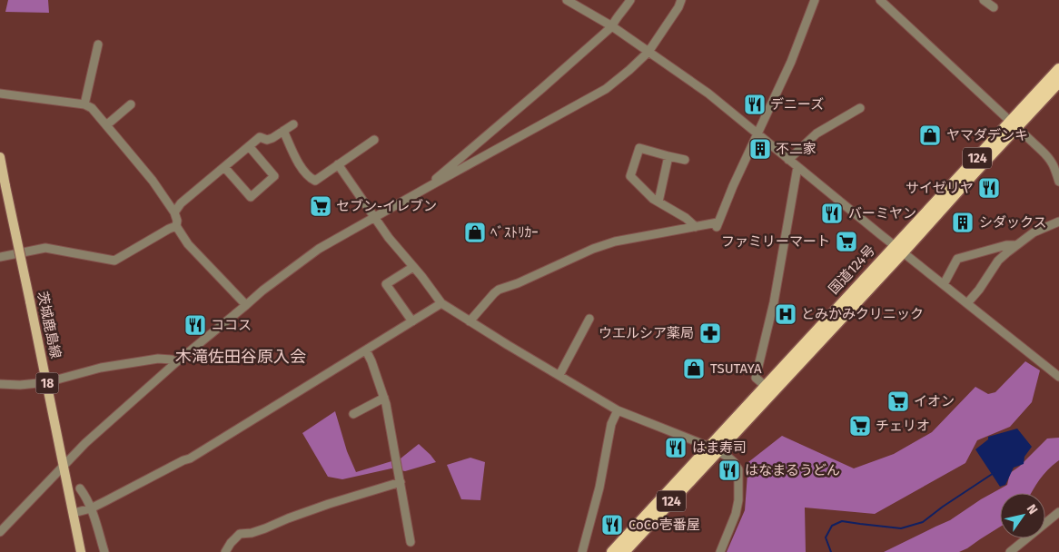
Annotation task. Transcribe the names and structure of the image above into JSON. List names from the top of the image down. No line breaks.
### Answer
{"streets":{"highway":["124","国道124号"],"main road":["茨城鹿島線","18"]},"districts":["木滝佐田谷原入会"],"places":{"restaurant":["デニーズ","サイゼリヤ","バーミヤン","ココス","はま寿司","はなまるうどん","CoCo壱番屋"],"shop":["ヤマダデンキ","ﾍﾞｽﾄﾘｶｰ","TSUTAYA"],"building":["不二家","シダックス"],"supermarket":["セブン-イレブン","ファミリーマート","イオン","チェリオ"],"hospital":["とみかみクリニック"],"pharmacy":["ウエルシア薬局"]},"north":"top right"}
